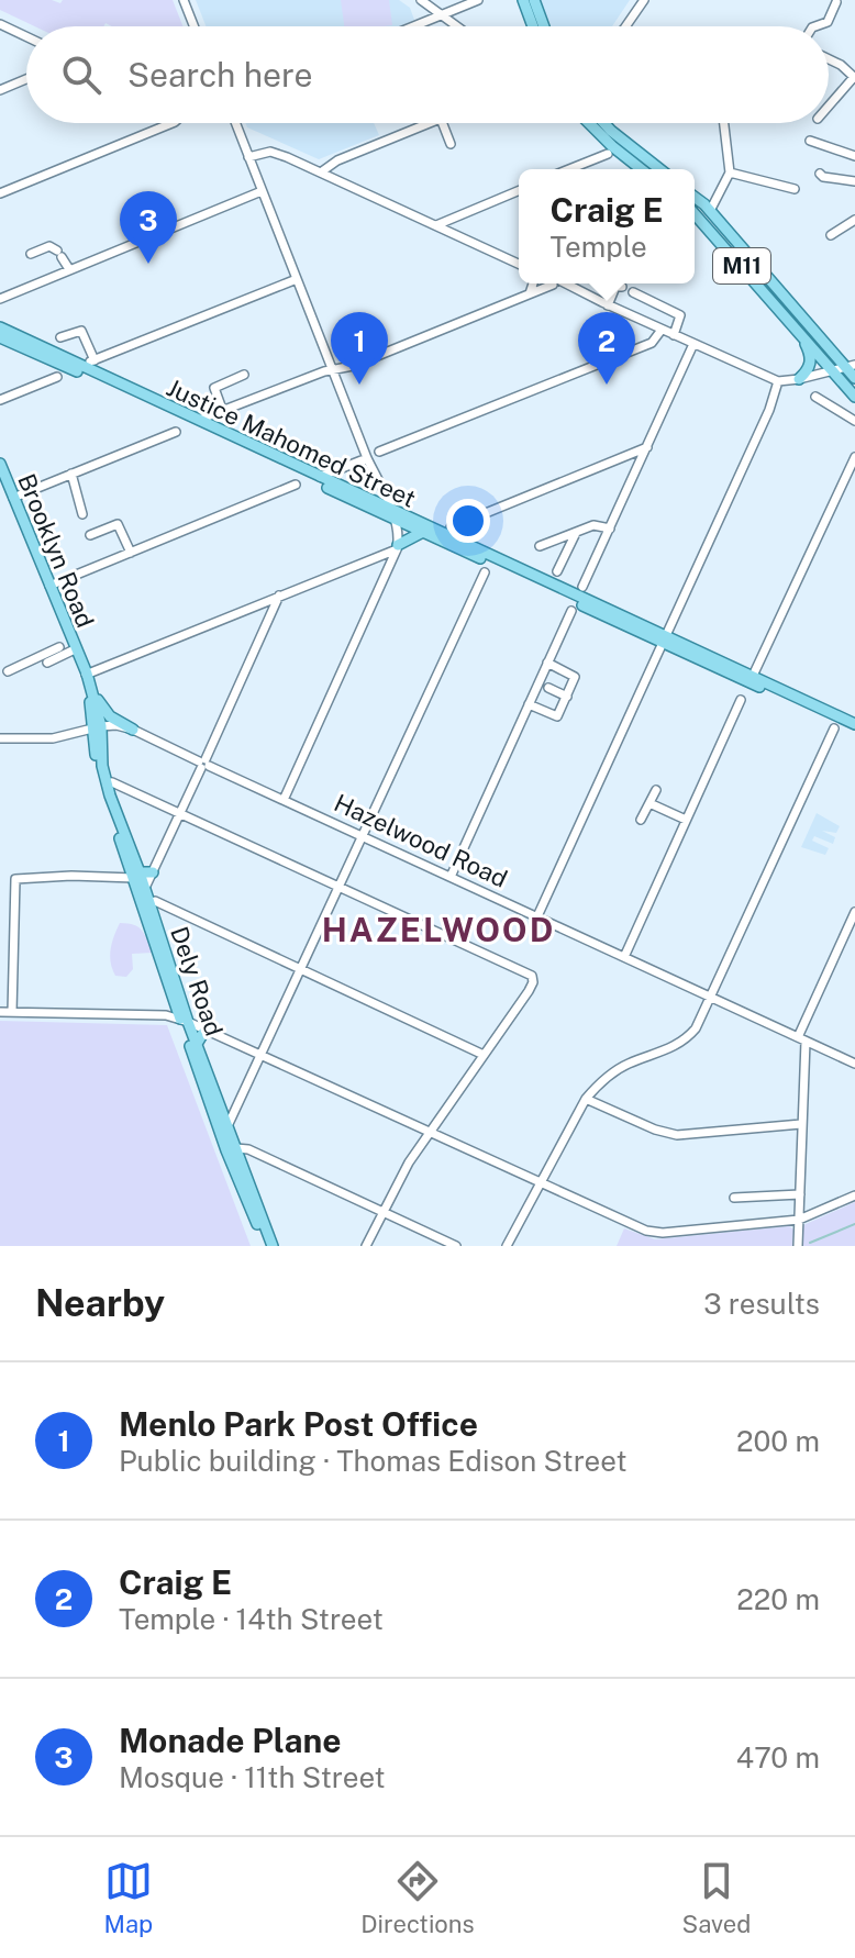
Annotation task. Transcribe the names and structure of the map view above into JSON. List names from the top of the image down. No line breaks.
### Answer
{"streets":{"main road":["M11","Justice Mahomed Street","Brooklyn Road","Dely Road"],"street":["Hazelwood Road"]},"crossings":[["Brooklyn Road","Hazelwood Road"],["Brooklyn Road","Dely Road"],["Hazelwood Road","Dely Road"]],"districts":["HAZELWOOD"],"page":{"search":"Search here","popup":["Craig E","Temple"],"pins":["3","1","2"],"heading":["Nearby","3 results"],"list":[{"mark":"1","name":"Menlo Park Post Office","note":"Public building · Thomas Edison Street","value":"200 m"},{"mark":"2","name":"Craig E","note":"Temple · 14th Street","value":"220 m"},{"mark":"3","name":"Monade Plane","note":"Mosque · 11th Street","value":"470 m"}],"nav":["Map","Directions","Saved"]}}
